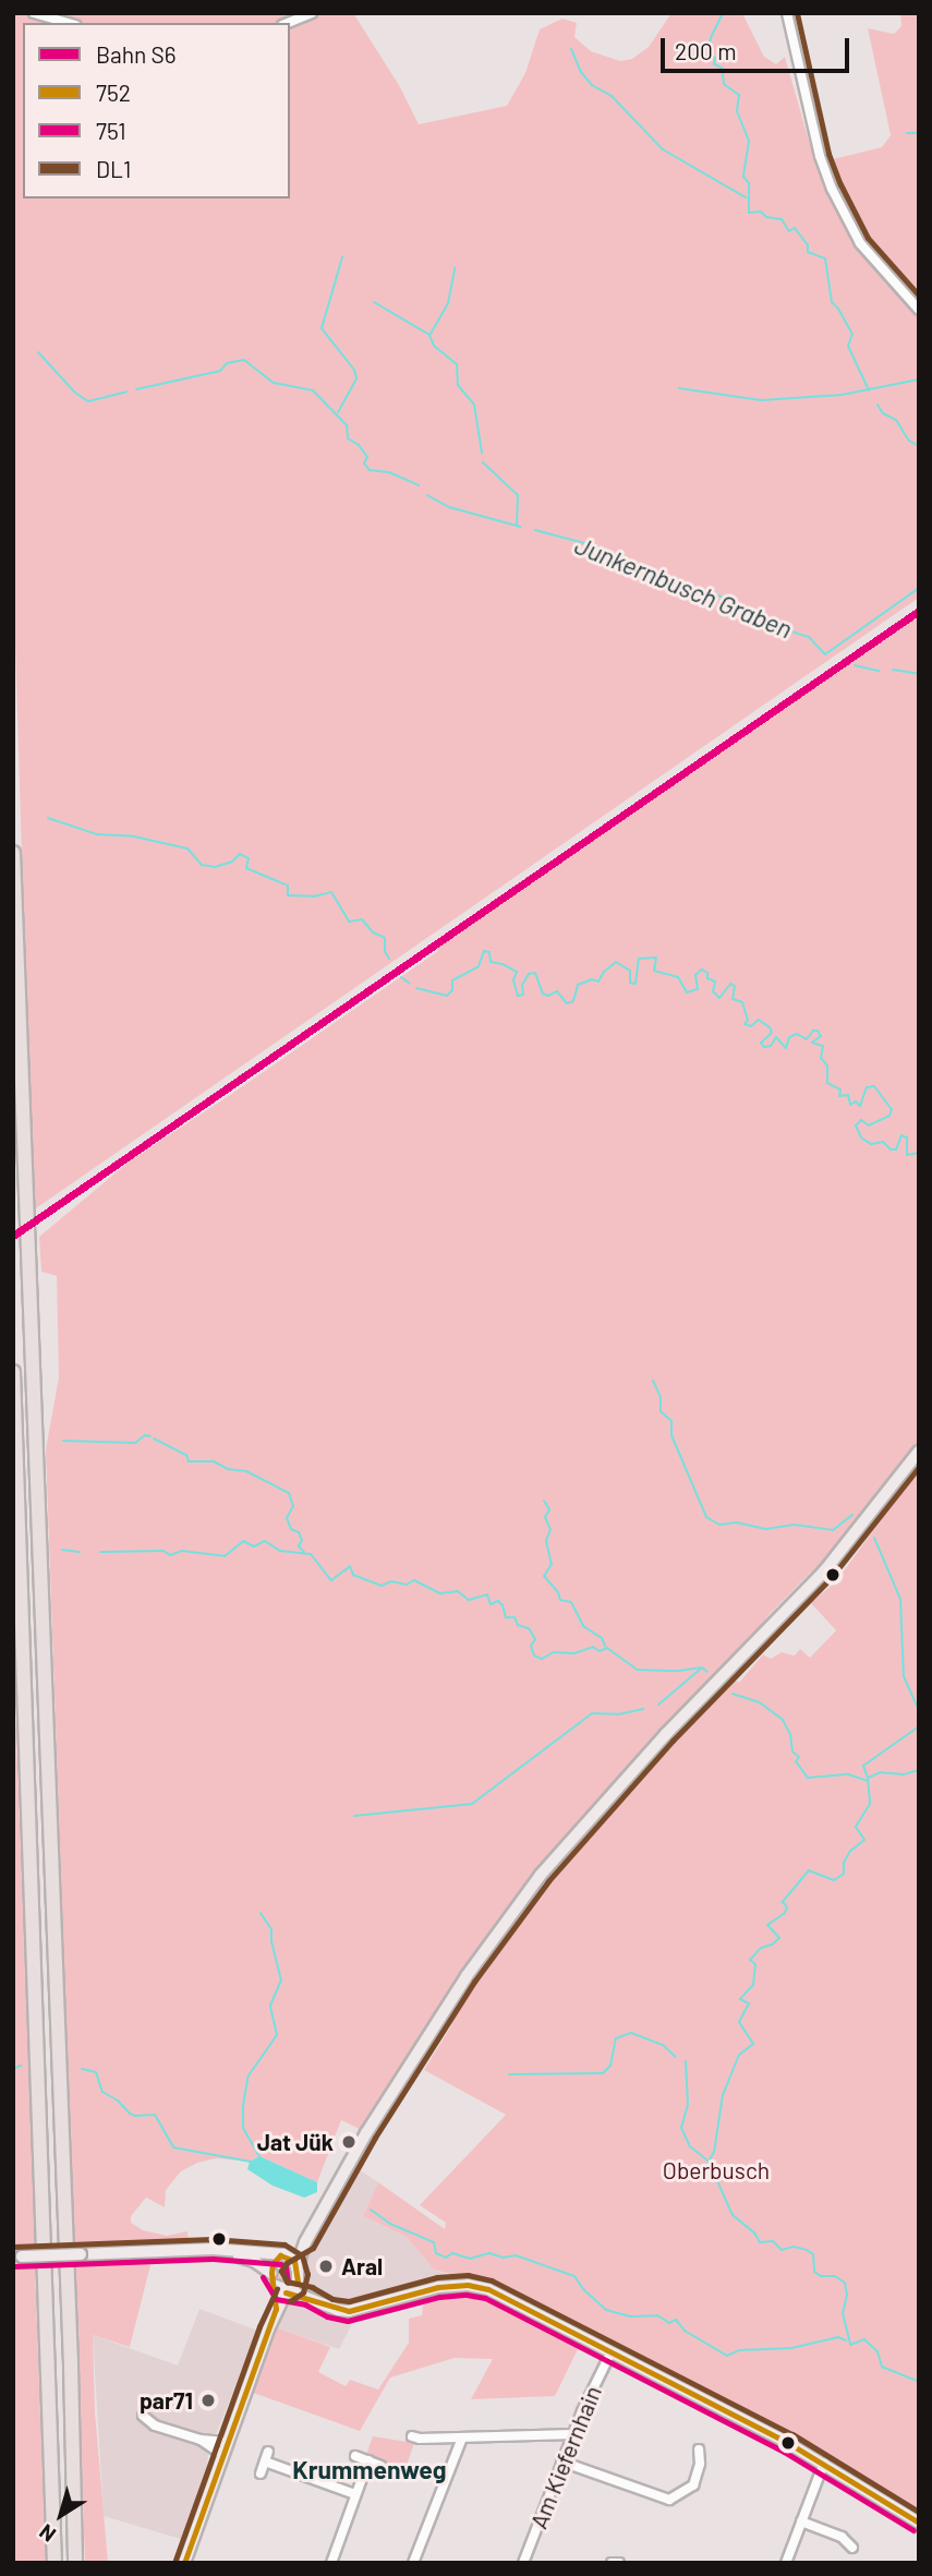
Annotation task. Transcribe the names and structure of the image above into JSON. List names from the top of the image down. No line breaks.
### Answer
{"streets":{"street":["Am Kiefernhain"]},"districts":["Krummenweg"],"water":["Junkernbusch Graben"],"parks":["Oberbusch"],"places":["Jat Jük","Aral","par71"],"lines":["transit line DL1","rail line S6","transit line 752","transit line 751"],"legend":["Bahn S6","752","751","DL1"],"scale_bar":"200 m","north":"bottom left"}
